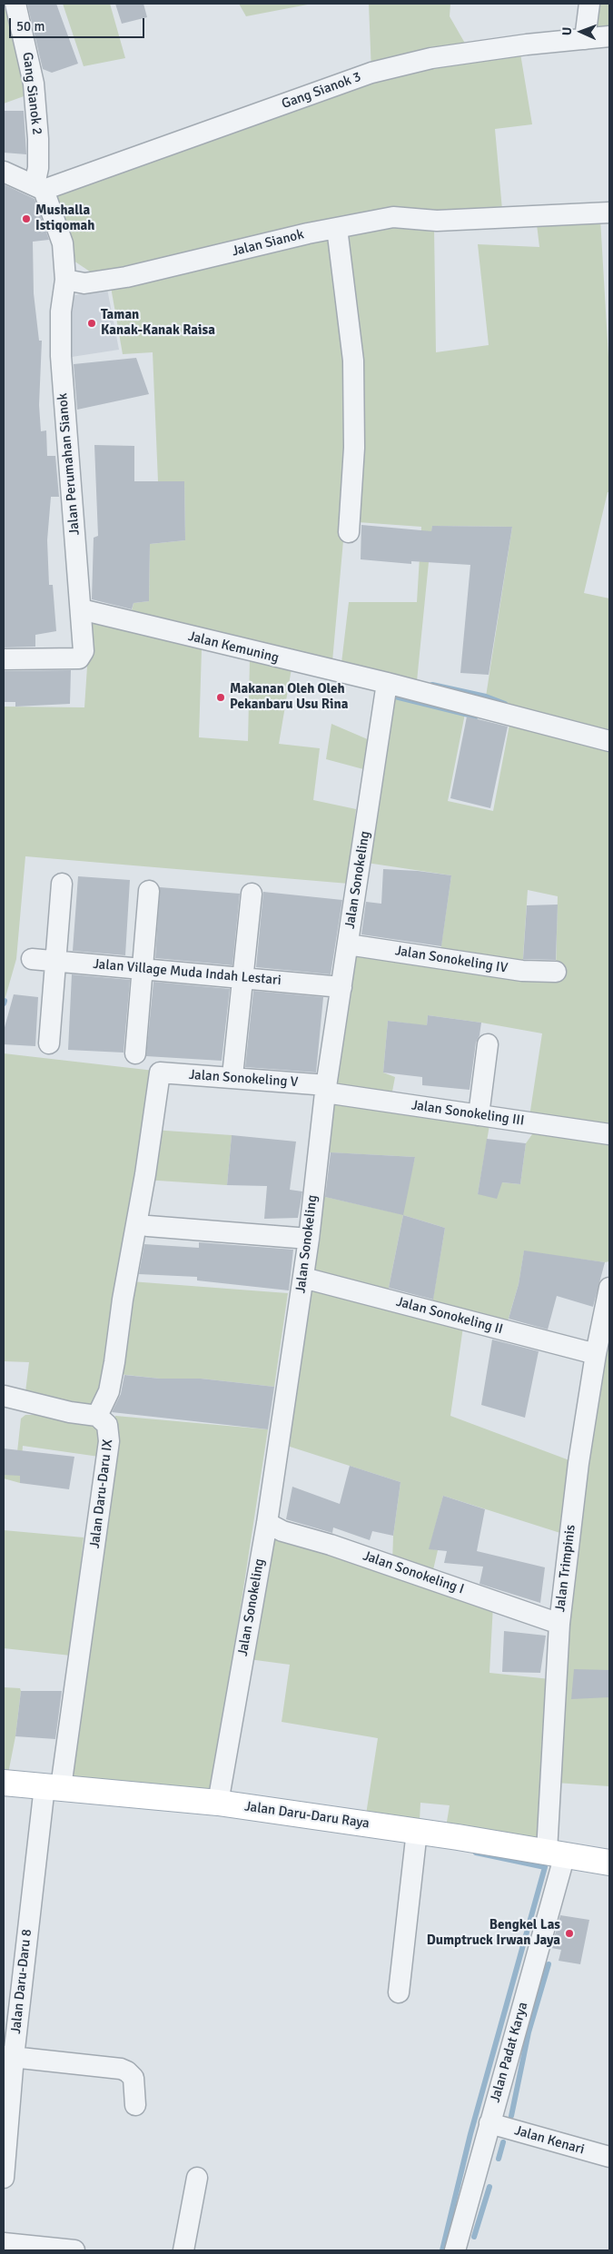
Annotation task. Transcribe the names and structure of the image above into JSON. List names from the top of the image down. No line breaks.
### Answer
{"streets":{"main road":["Jalan Daru-Daru Raya"],"street":["Gang Sianok 3","Gang Sianok 2","Jalan Sianok","Jalan Perumahan Sianok","Jalan Kemuning","Jalan Sonokeling","Jalan Sonokeling IV","Jalan Village Muda Indah Lestari","Jalan Sonokeling V","Jalan Sonokeling III","Jalan Sonokeling II","Jalan Daru-Daru IX","Jalan Trimpinis","Jalan Sonokeling I","Jalan Daru-Daru 8","Jalan Padat Karya","Jalan Kenari"]},"crossings":[["Gang Sianok 3","Gang Sianok 2"],["Jalan Sianok","Jalan Perumahan Sianok"],["Jalan Perumahan Sianok","Jalan Kemuning"],["Jalan Kemuning","Jalan Sonokeling"],["Jalan Sonokeling","Jalan Sonokeling IV"],["Jalan Sonokeling","Jalan Village Muda Indah Lestari"],["Jalan Sonokeling","Jalan Sonokeling V"],["Jalan Sonokeling","Jalan Sonokeling III"],["Jalan Sonokeling","Jalan Sonokeling II"],["Jalan Sonokeling","Jalan Sonokeling I"],["Jalan Sonokeling","Jalan Daru-Daru Raya"],["Jalan Sonokeling V","Jalan Sonokeling III"],["Jalan Sonokeling V","Jalan Daru-Daru IX"],["Jalan Sonokeling II","Jalan Trimpinis"],["Jalan Daru-Daru IX","Jalan Daru-Daru Raya"],["Jalan Daru-Daru IX","Jalan Daru-Daru 8"],["Jalan Trimpinis","Jalan Sonokeling I"],["Jalan Trimpinis","Jalan Daru-Daru Raya"],["Jalan Trimpinis","Jalan Padat Karya"],["Jalan Daru-Daru Raya","Jalan Daru-Daru 8"],["Jalan Daru-Daru Raya","Jalan Padat Karya"],["Jalan Padat Karya","Jalan Kenari"]],"places":["Mushalla Istiqomah","Taman Kanak-Kanak Raisa","Makanan Oleh Oleh Pekanbaru Usu Rina","Bengkel Las Dumptruck Irwan Jaya"],"scale_bar":"50 m","north":"left"}
